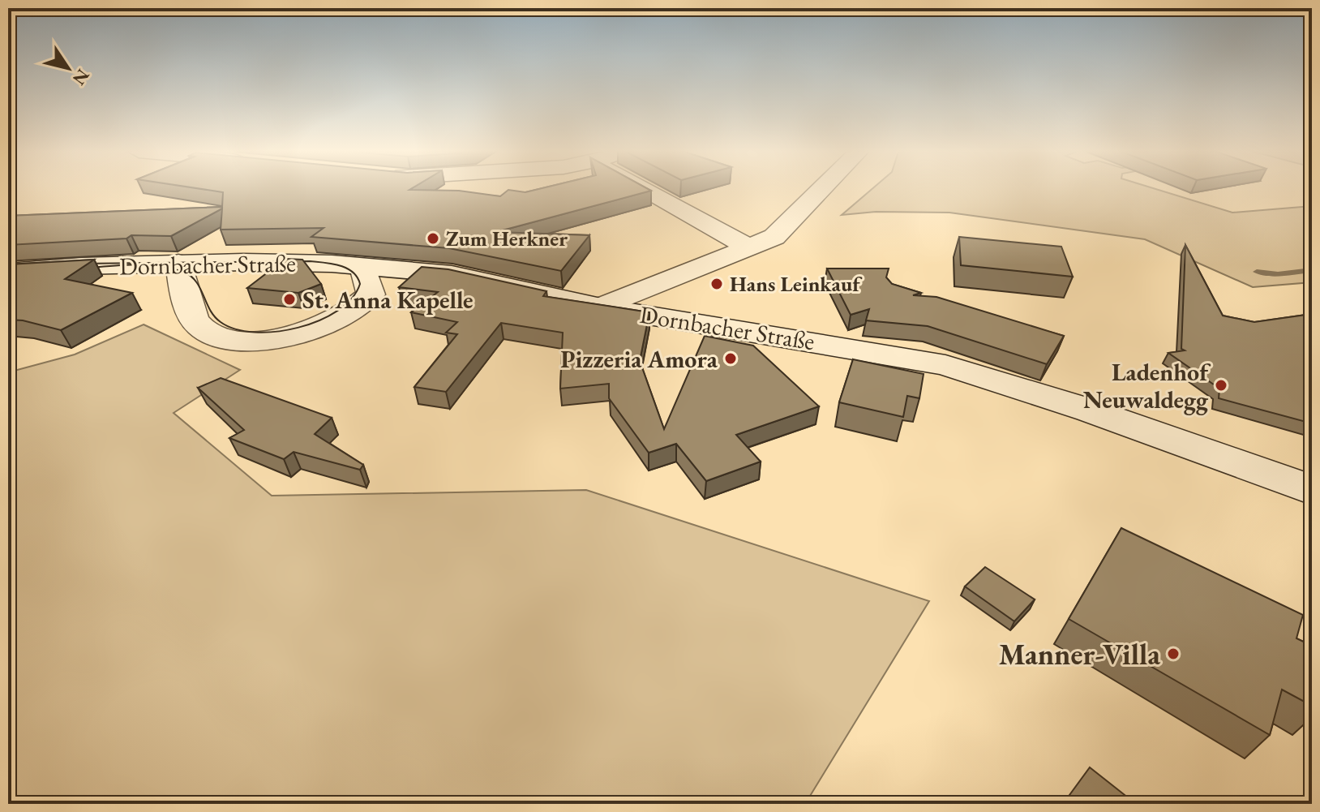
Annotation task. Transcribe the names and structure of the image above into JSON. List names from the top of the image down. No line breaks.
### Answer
{"streets":{"street":["Dornbacher Straße"]},"places":["Zum Herkner","Hans Leinkauf","St. Anna Kapelle","Pizzeria Amora","Ladenhof Neuwaldegg","Manner-Villa"],"north":"bottom right"}
